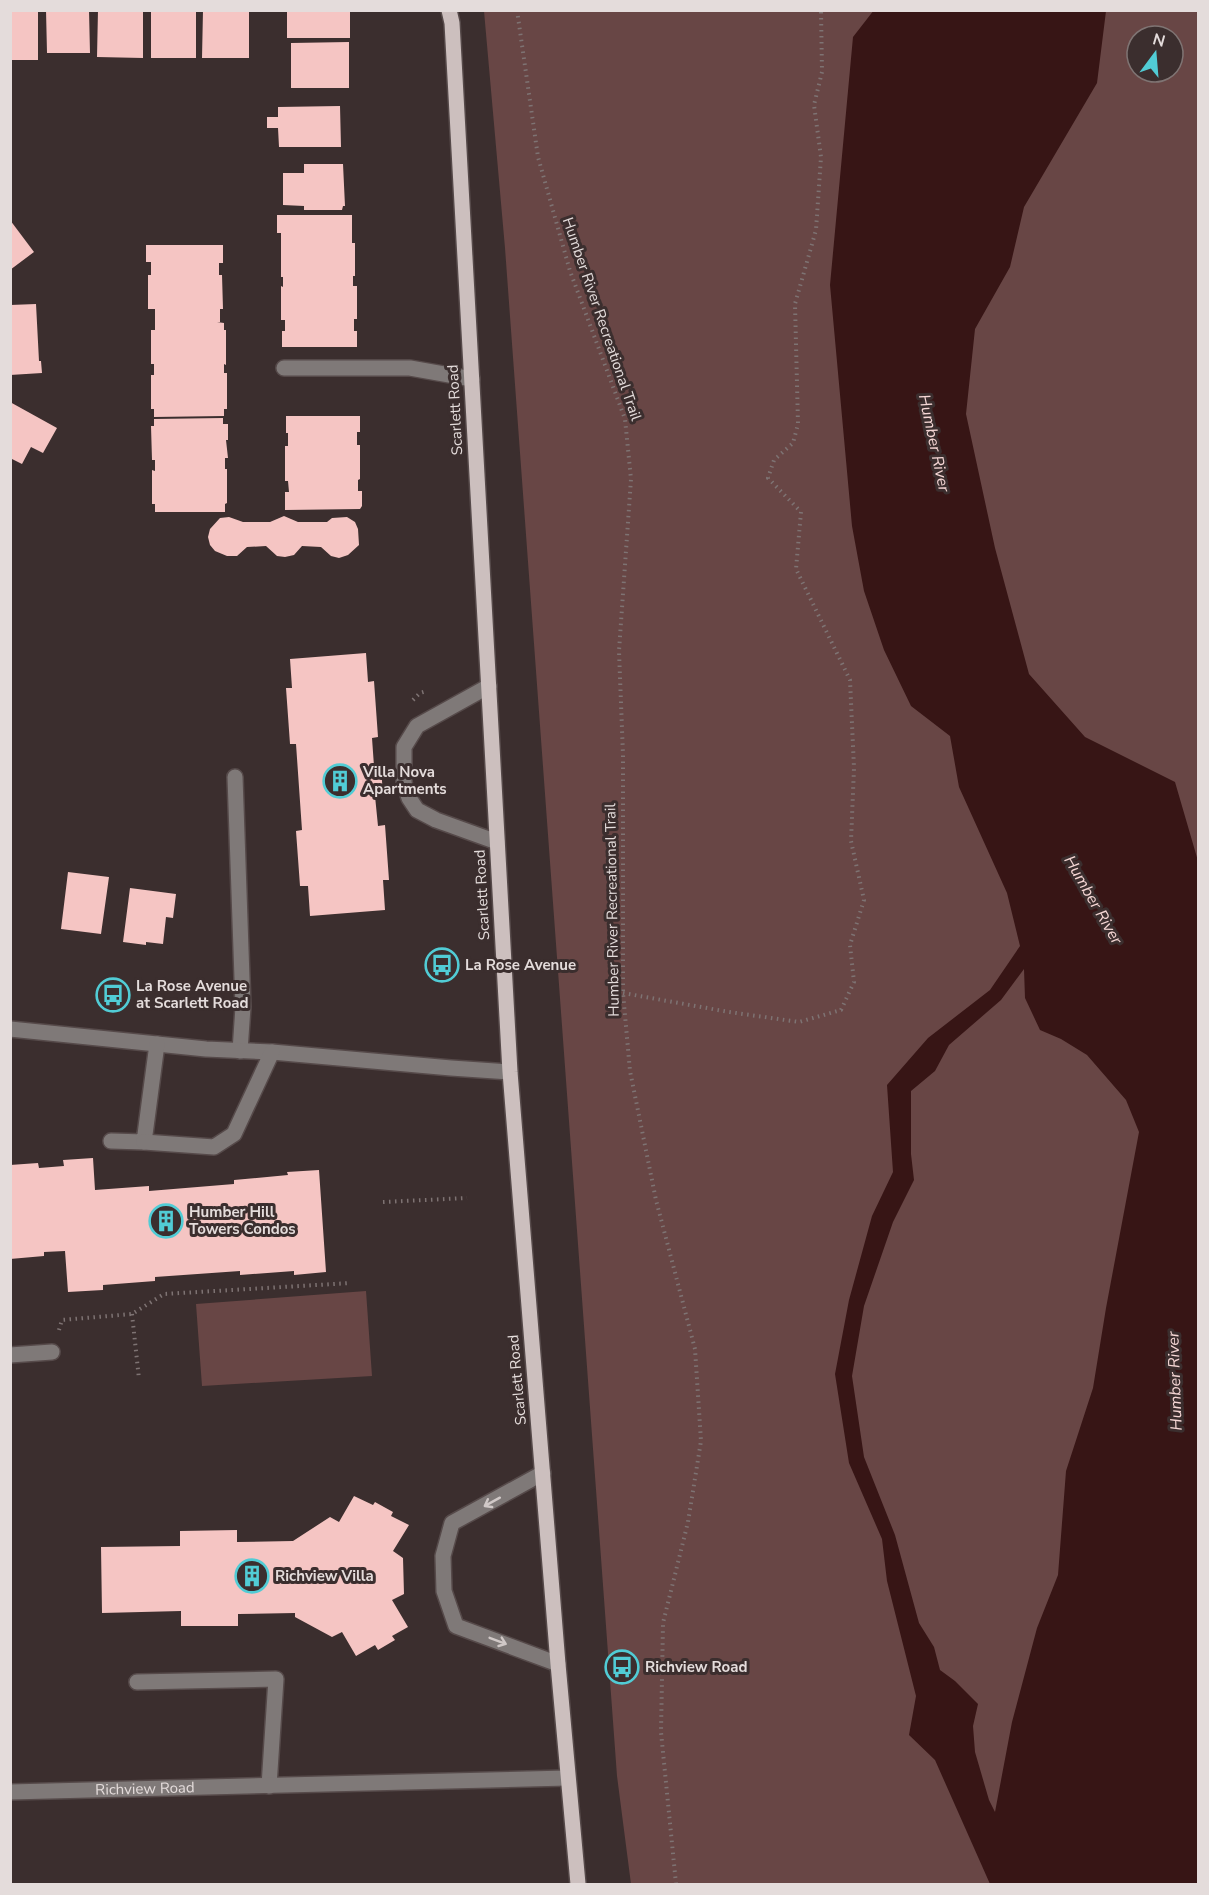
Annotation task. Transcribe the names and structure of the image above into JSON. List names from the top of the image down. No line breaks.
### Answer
{"streets":{"main road":["Scarlett Road"],"street":["Richview Road"],"path":["Humber River Recreational Trail"]},"crossings":[["Scarlett Road","Richview Road"]],"water":["Humber River"],"places":{"building":["Villa Nova Apartments","Humber Hill Towers Condos","Richview Villa"],"bus stop":["La Rose Avenue","La Rose Avenue at Scarlett Road","Richview Road"]},"north":"top"}
